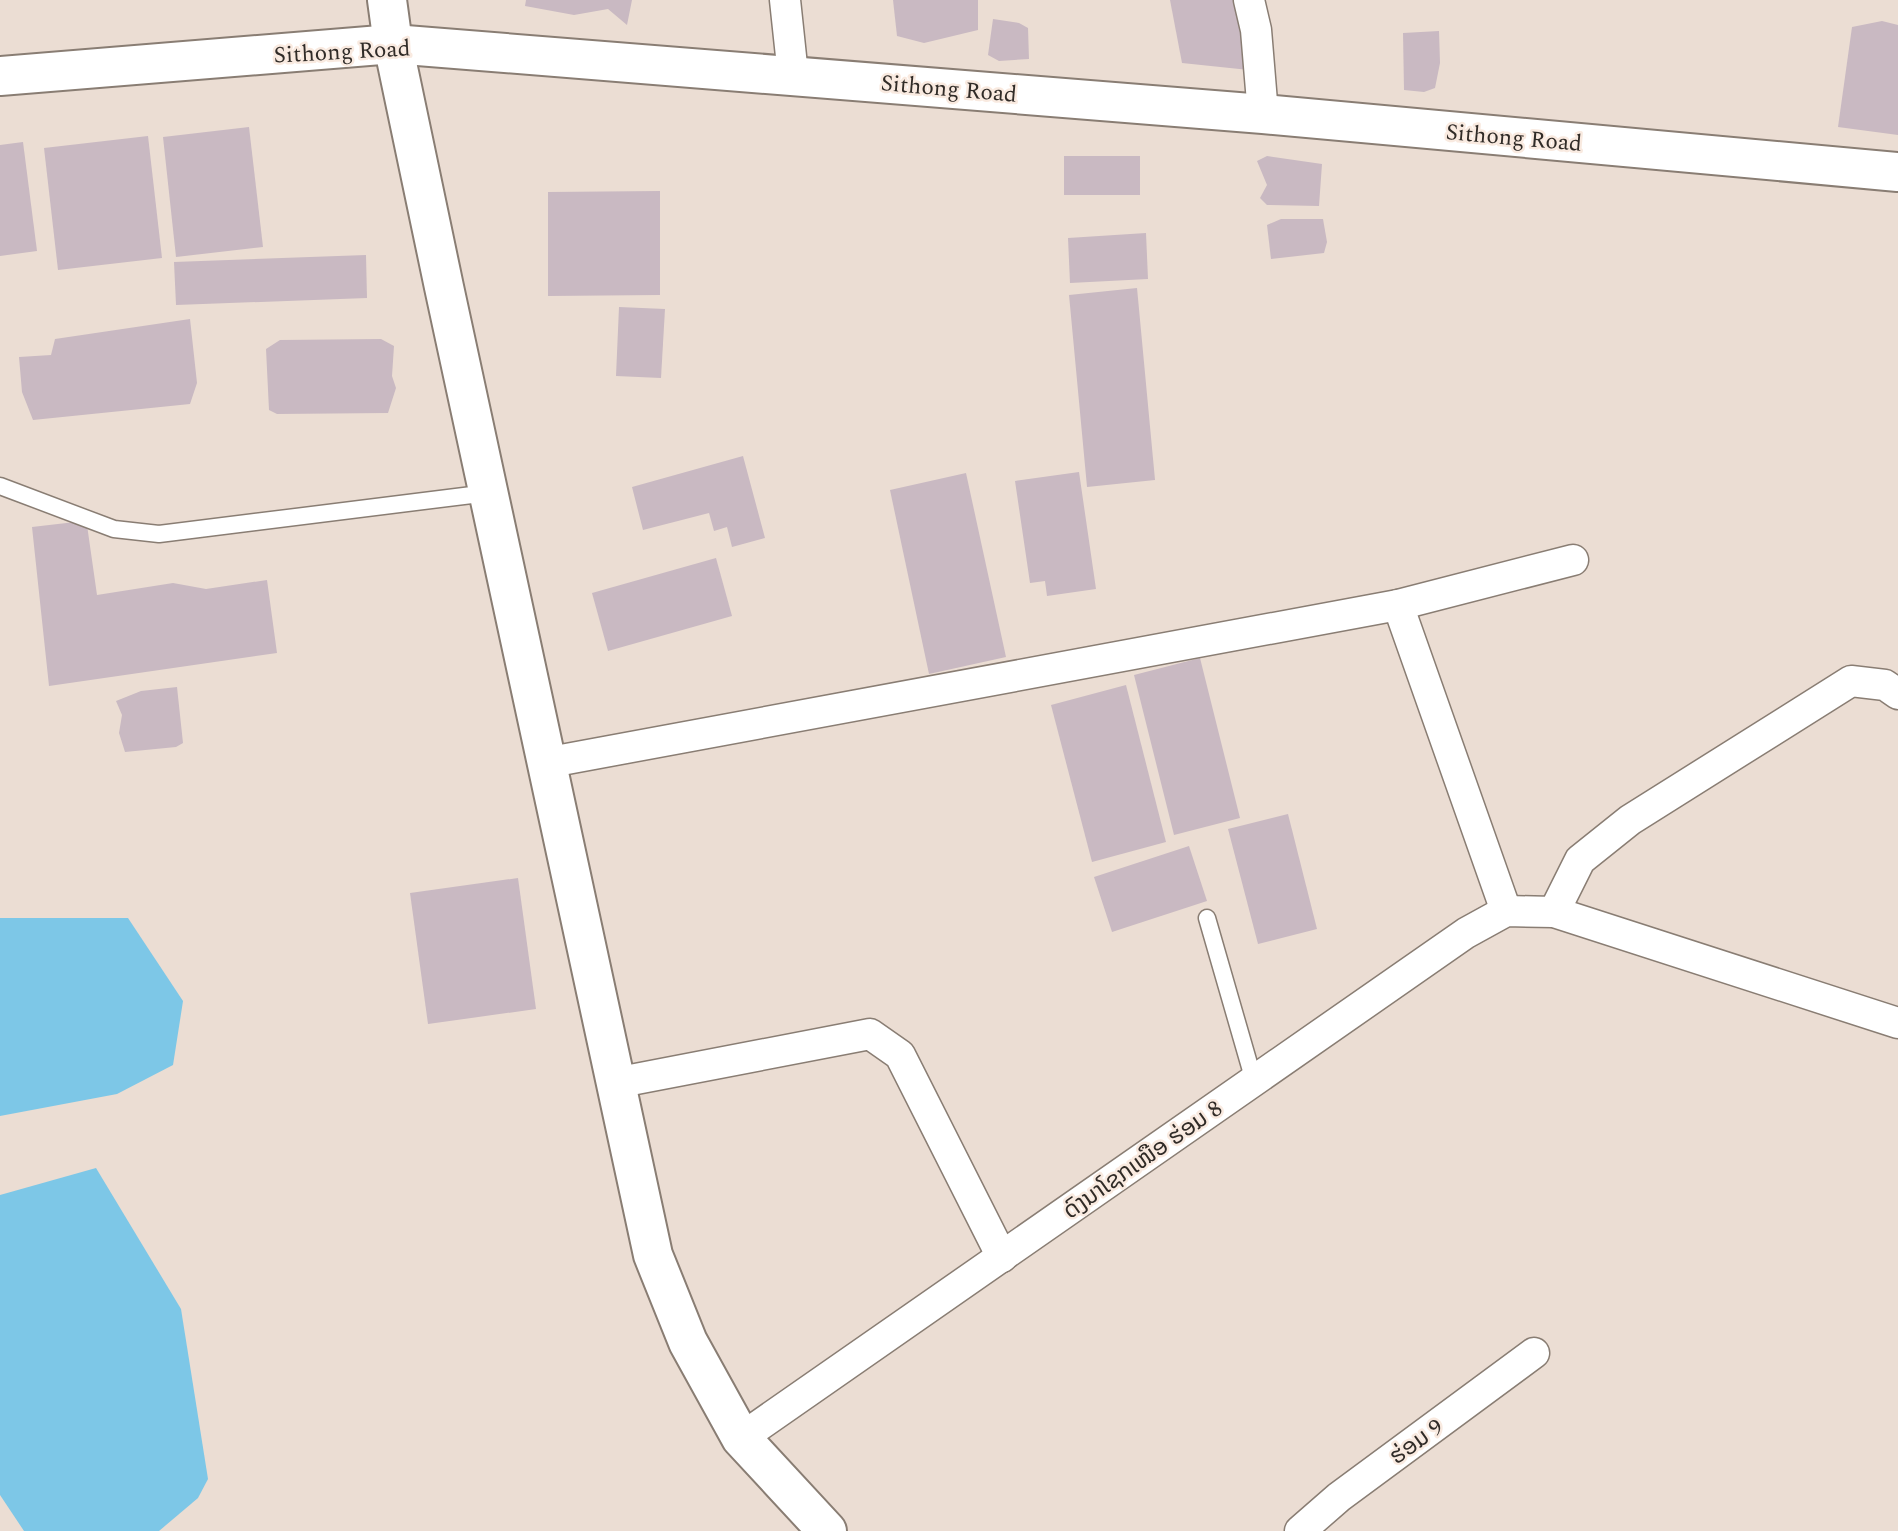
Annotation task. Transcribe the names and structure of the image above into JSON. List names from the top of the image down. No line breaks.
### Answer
{"streets":{"main road":["Sithong Road"],"street":["ດົງນາໂຊກເໜືອ ຮ່ອມ 8","ຮ່ອມ 9"]}}
